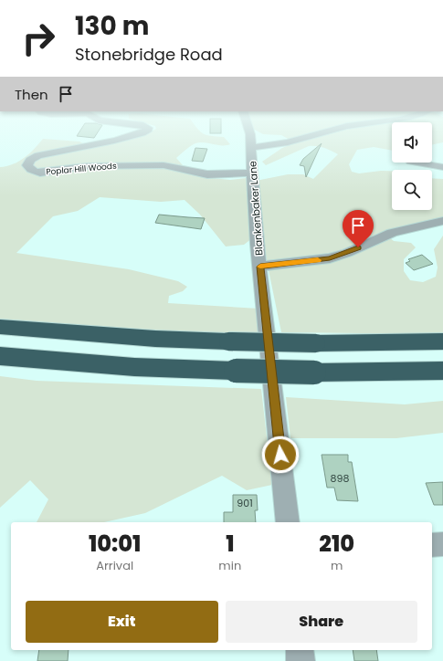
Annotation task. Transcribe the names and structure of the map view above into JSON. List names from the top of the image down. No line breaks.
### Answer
{"streets":{"street":["Poplar Hill Woods","Blankenbaker Lane"]},"crossings":[["Poplar Hill Woods","Blankenbaker Lane"]],"house_numbers":["898","901"],"page":{"turn":["130 m","Stonebridge Road"],"then":"Then","eta":["10:01","Arrival","1","min","210","m"],"buttons":["Exit","Share"]}}
